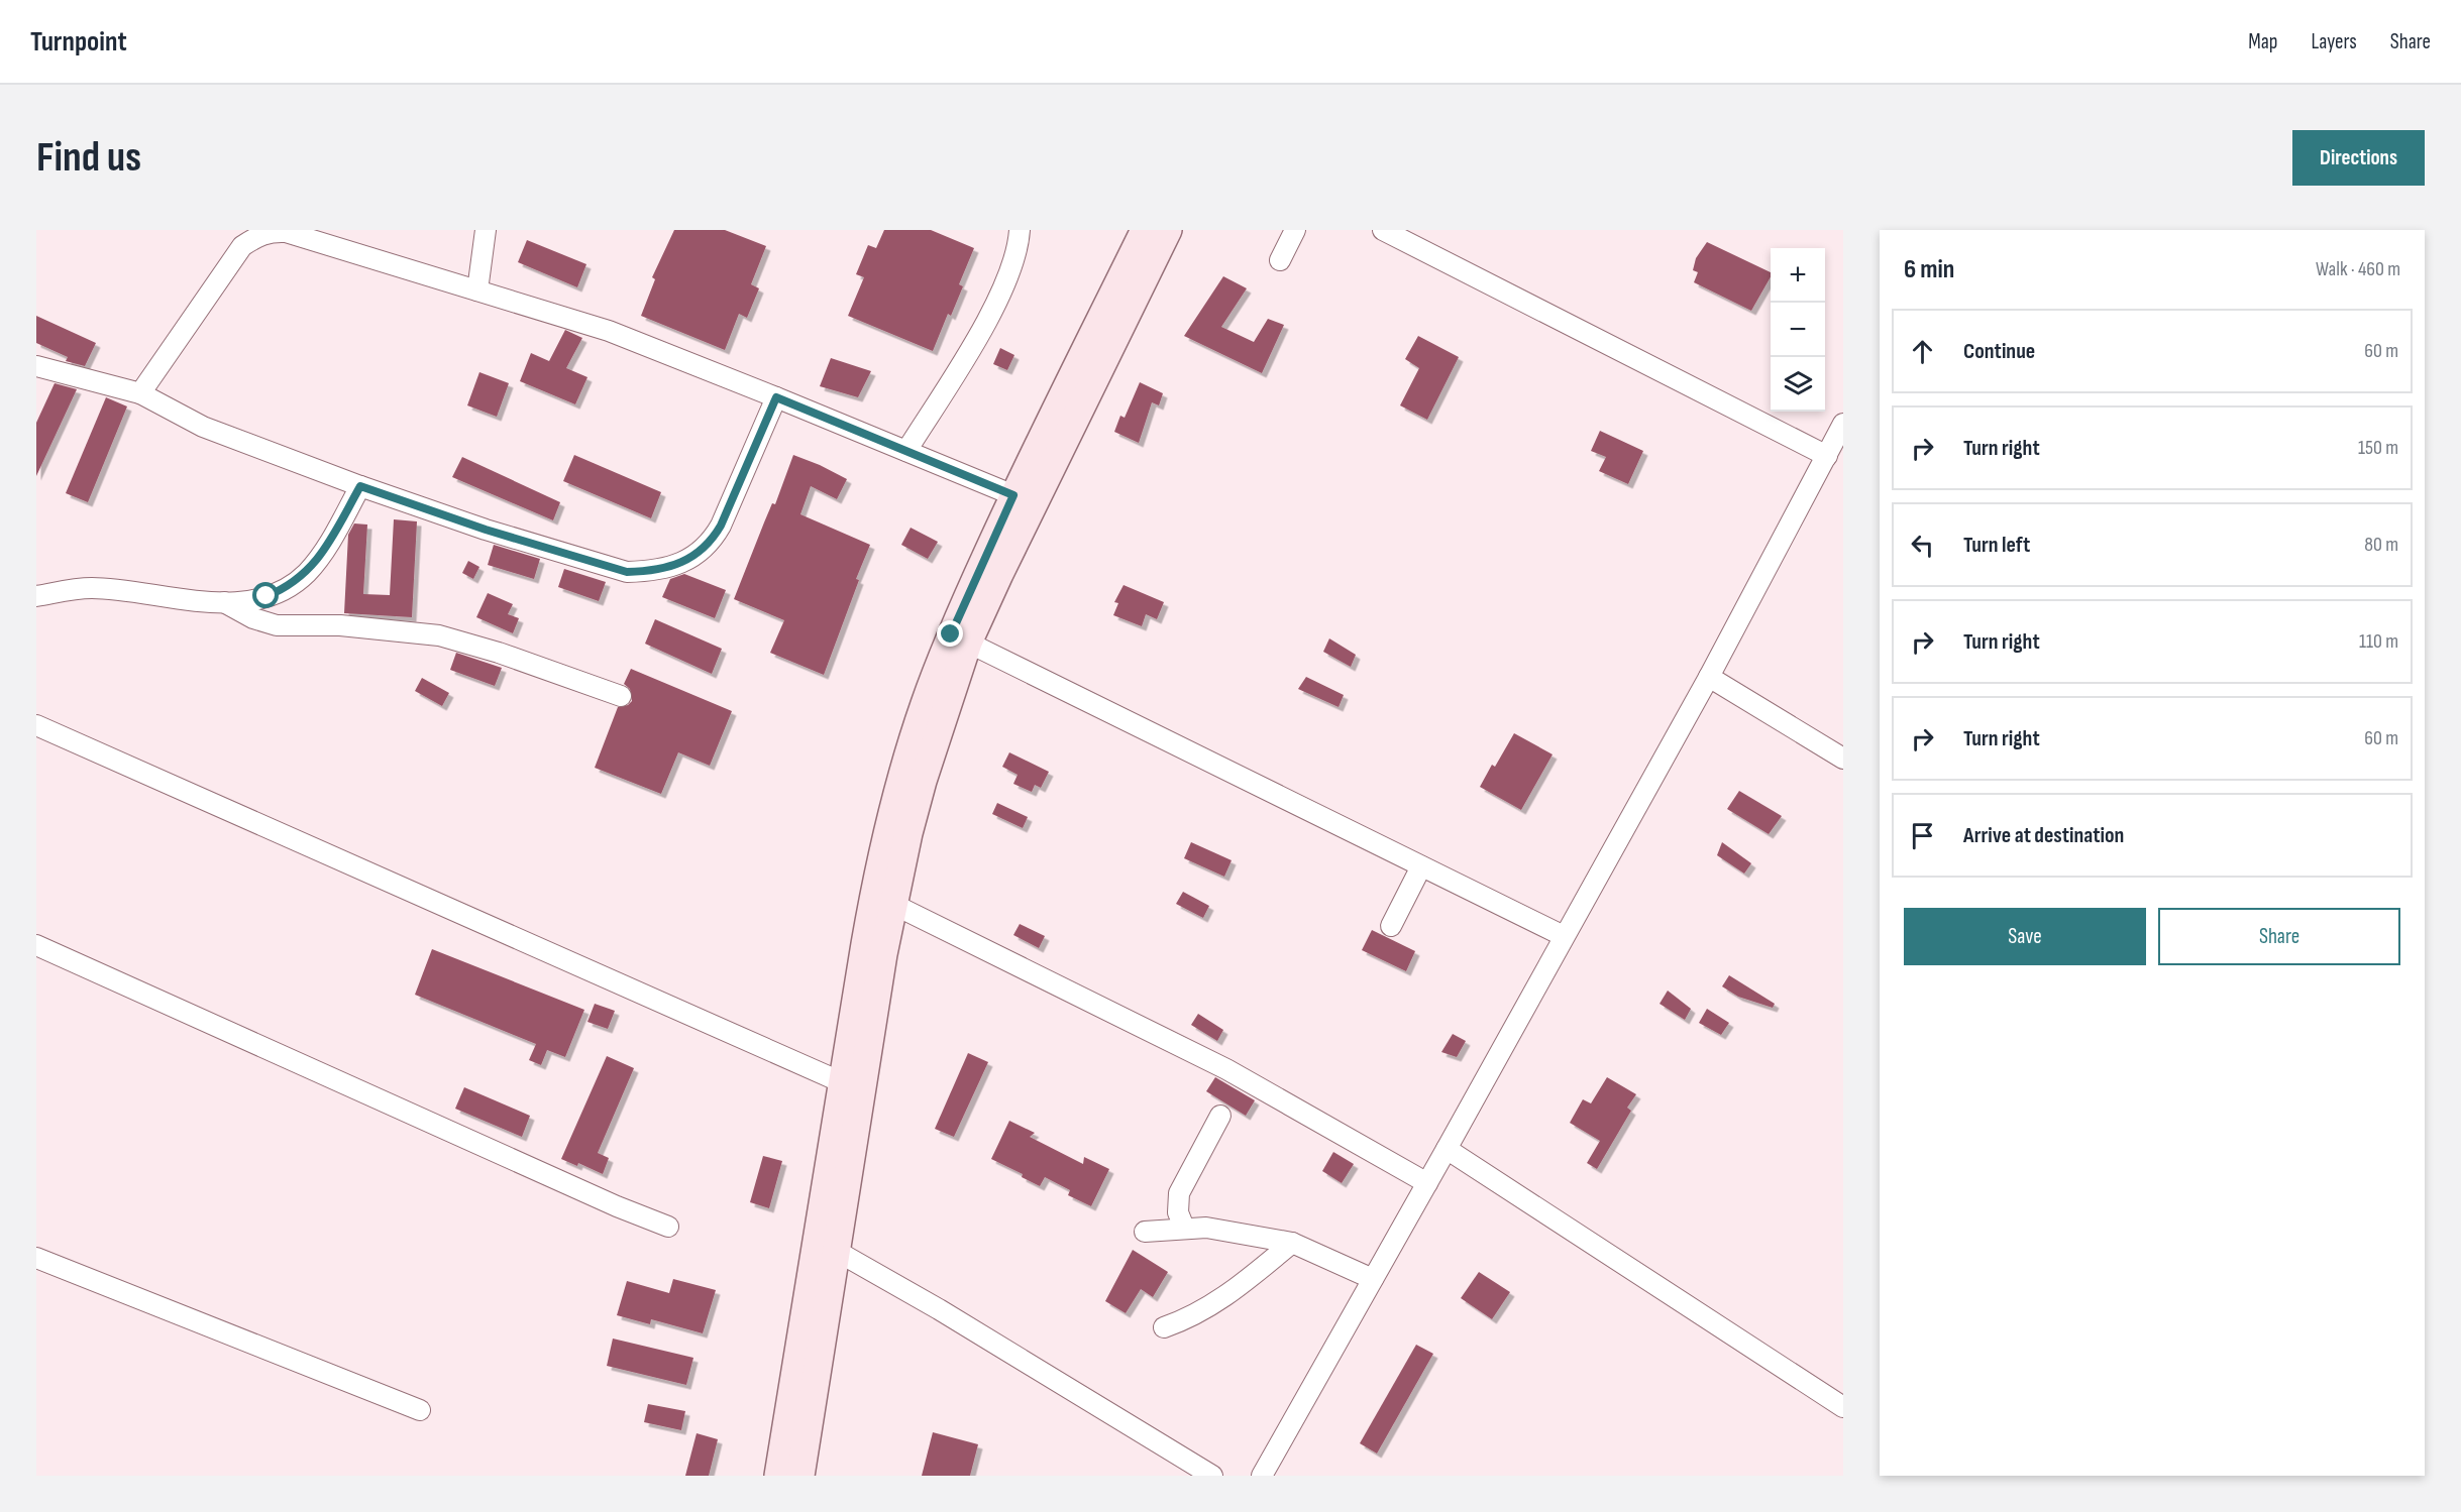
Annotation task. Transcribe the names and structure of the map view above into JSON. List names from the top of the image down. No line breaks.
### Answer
{"page":{"header":"Turnpoint","nav":["Map","Layers","Share"],"buttons":["Directions",["Save","Share"]],"title":"Find us","heading":["6 min","Walk · 460 m"],"map_buttons":["+","−"],"list":[["Continue","60 m"],["Turn right","150 m"],["Turn left","80 m"],["Turn right","110 m"],["Turn right","60 m"],"Arrive at destination"]}}
